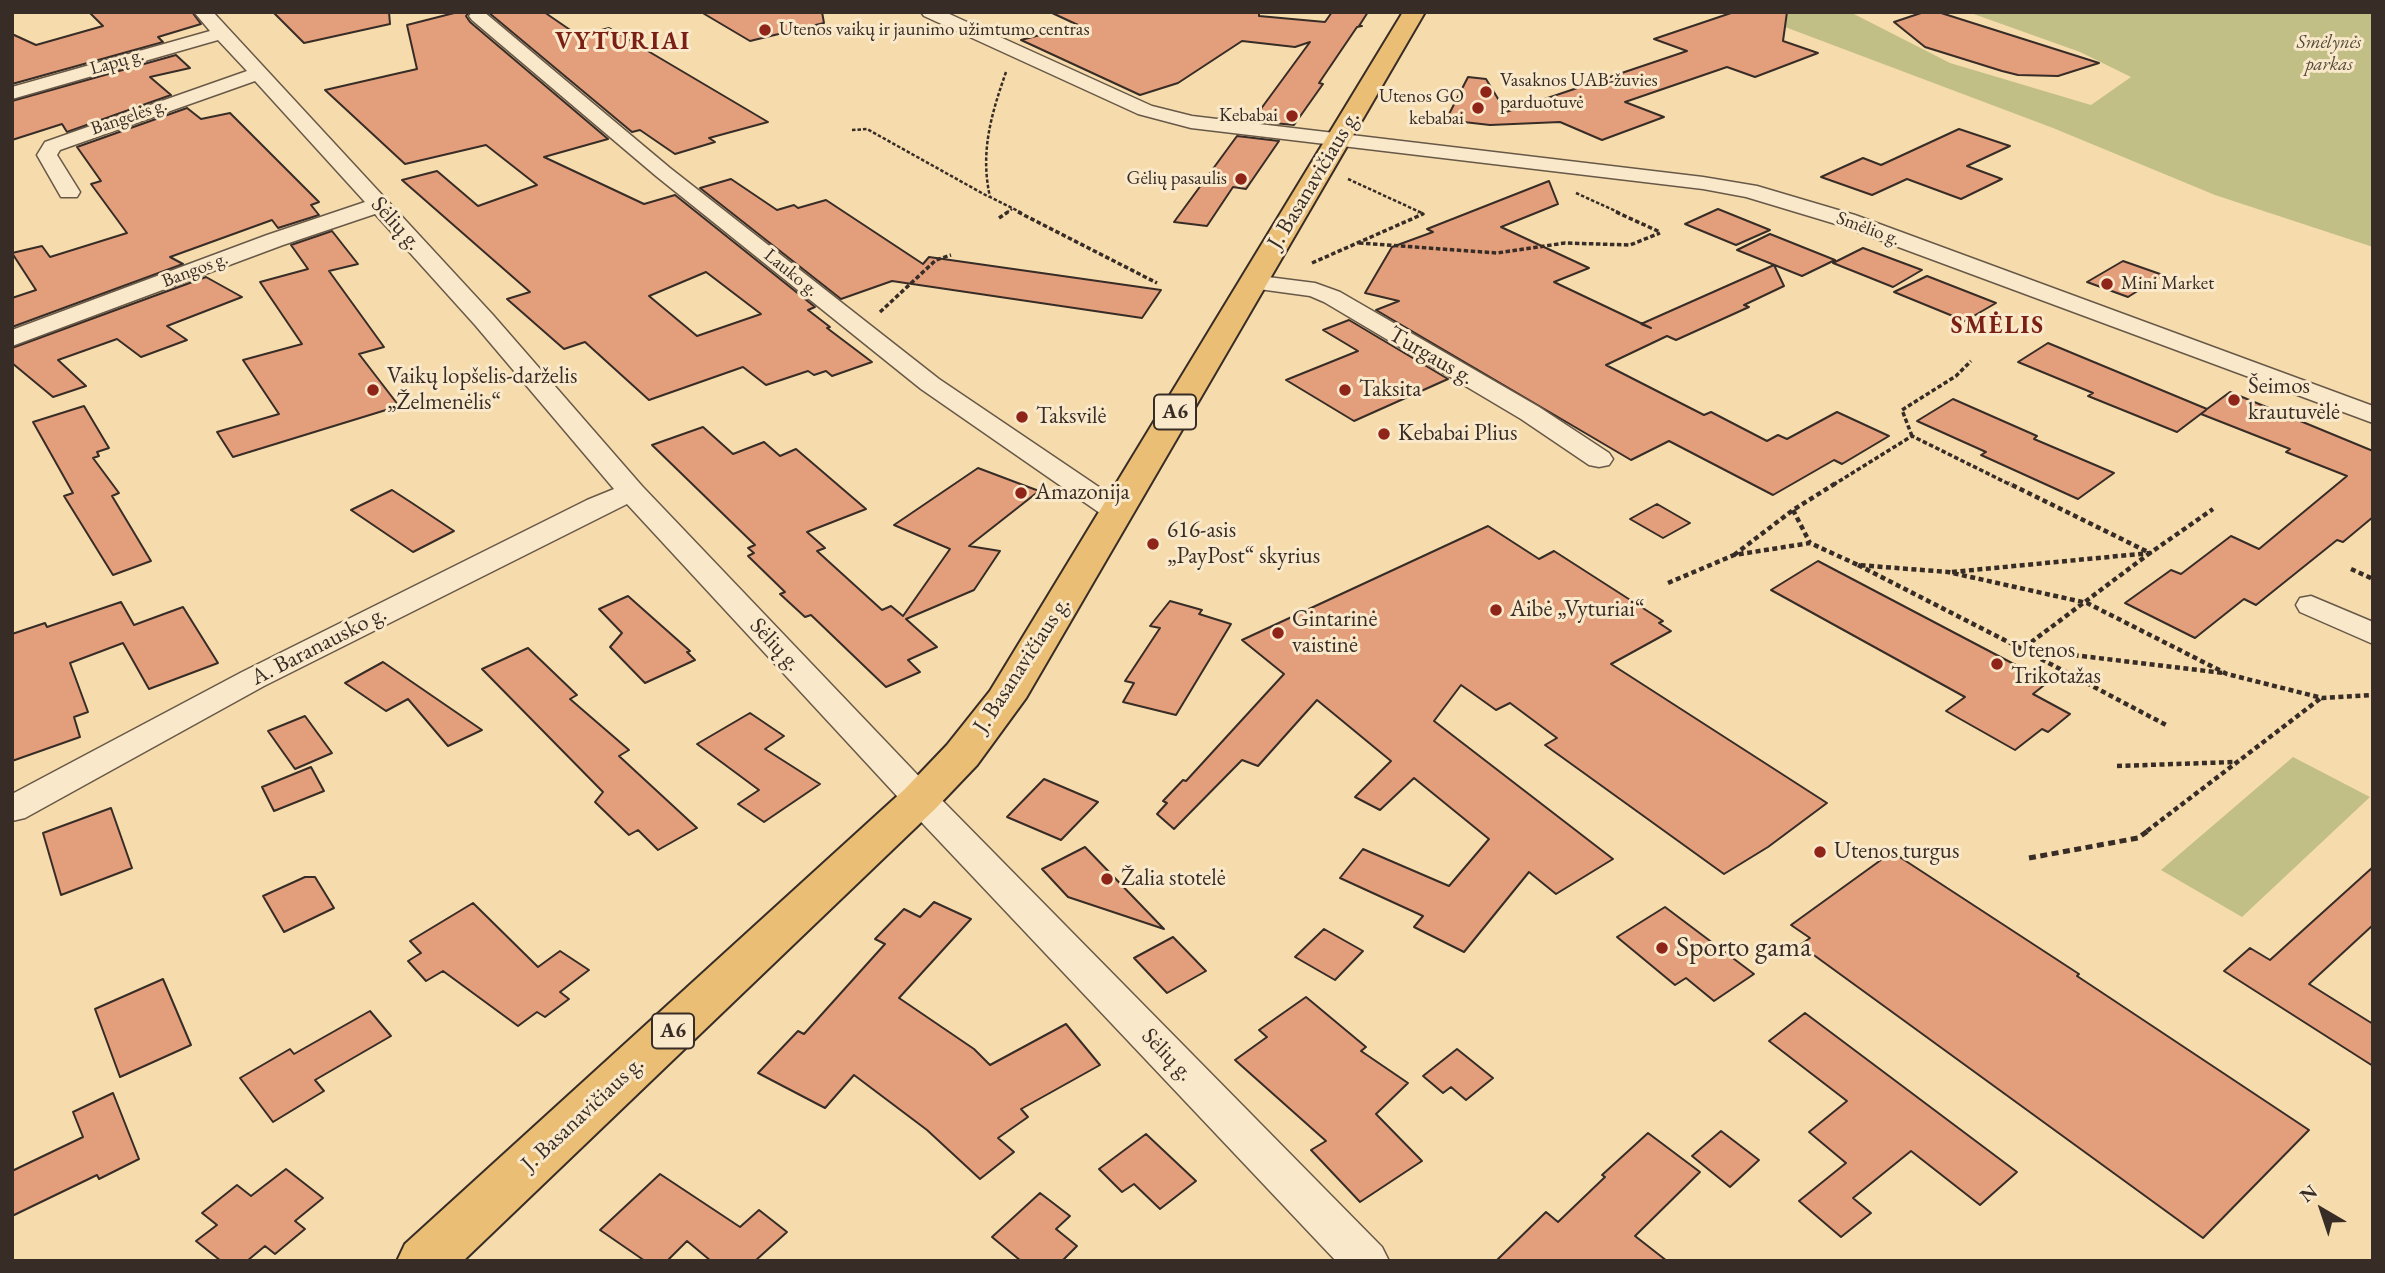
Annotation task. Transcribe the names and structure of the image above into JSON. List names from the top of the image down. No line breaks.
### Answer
{"streets":{"main road":["J. Basanavičiaus g.","A6"],"street":["Lapų g.","Bangelės g.","Sėlių g.","Smėlio g.","Bangos g.","Lauko g.","Turgaus g.","A. Baranausko g."]},"crossings":[["Lapų g.","Sėlių g."],["Bangelės g.","Sėlių g."],["J. Basanavičiaus g.","Sėlių g."],["J. Basanavičiaus g.","Smėlio g."],["J. Basanavičiaus g.","Lauko g."],["J. Basanavičiaus g.","Turgaus g."],["Sėlių g.","Bangos g."],["Sėlių g.","A. Baranausko g."]],"districts":["VYTURIAI","SMĖLIS"],"parks":["Smėlynės parkas"],"places":["Utenos vaikų ir jaunimo užimtumo centras","Vasaknos UAB-žuvies parduotuvė","Utenos GO kebabai","Kebabai","Gėlių pasaulis","Mini Market","Vaikų lopšelis-darželis „Želmenėlis“","Taksita","Šeimos krautuvėlė","Taksvilė","Kebabai Plius","Amazonija","616-asis „PayPost“ skyrius","Aibė „Vyturiai“","Gintarinė vaistinė","Utenos Trikotažas","Utenos turgus","Žalia stotelė","Sporto gama"],"north":"top left"}
